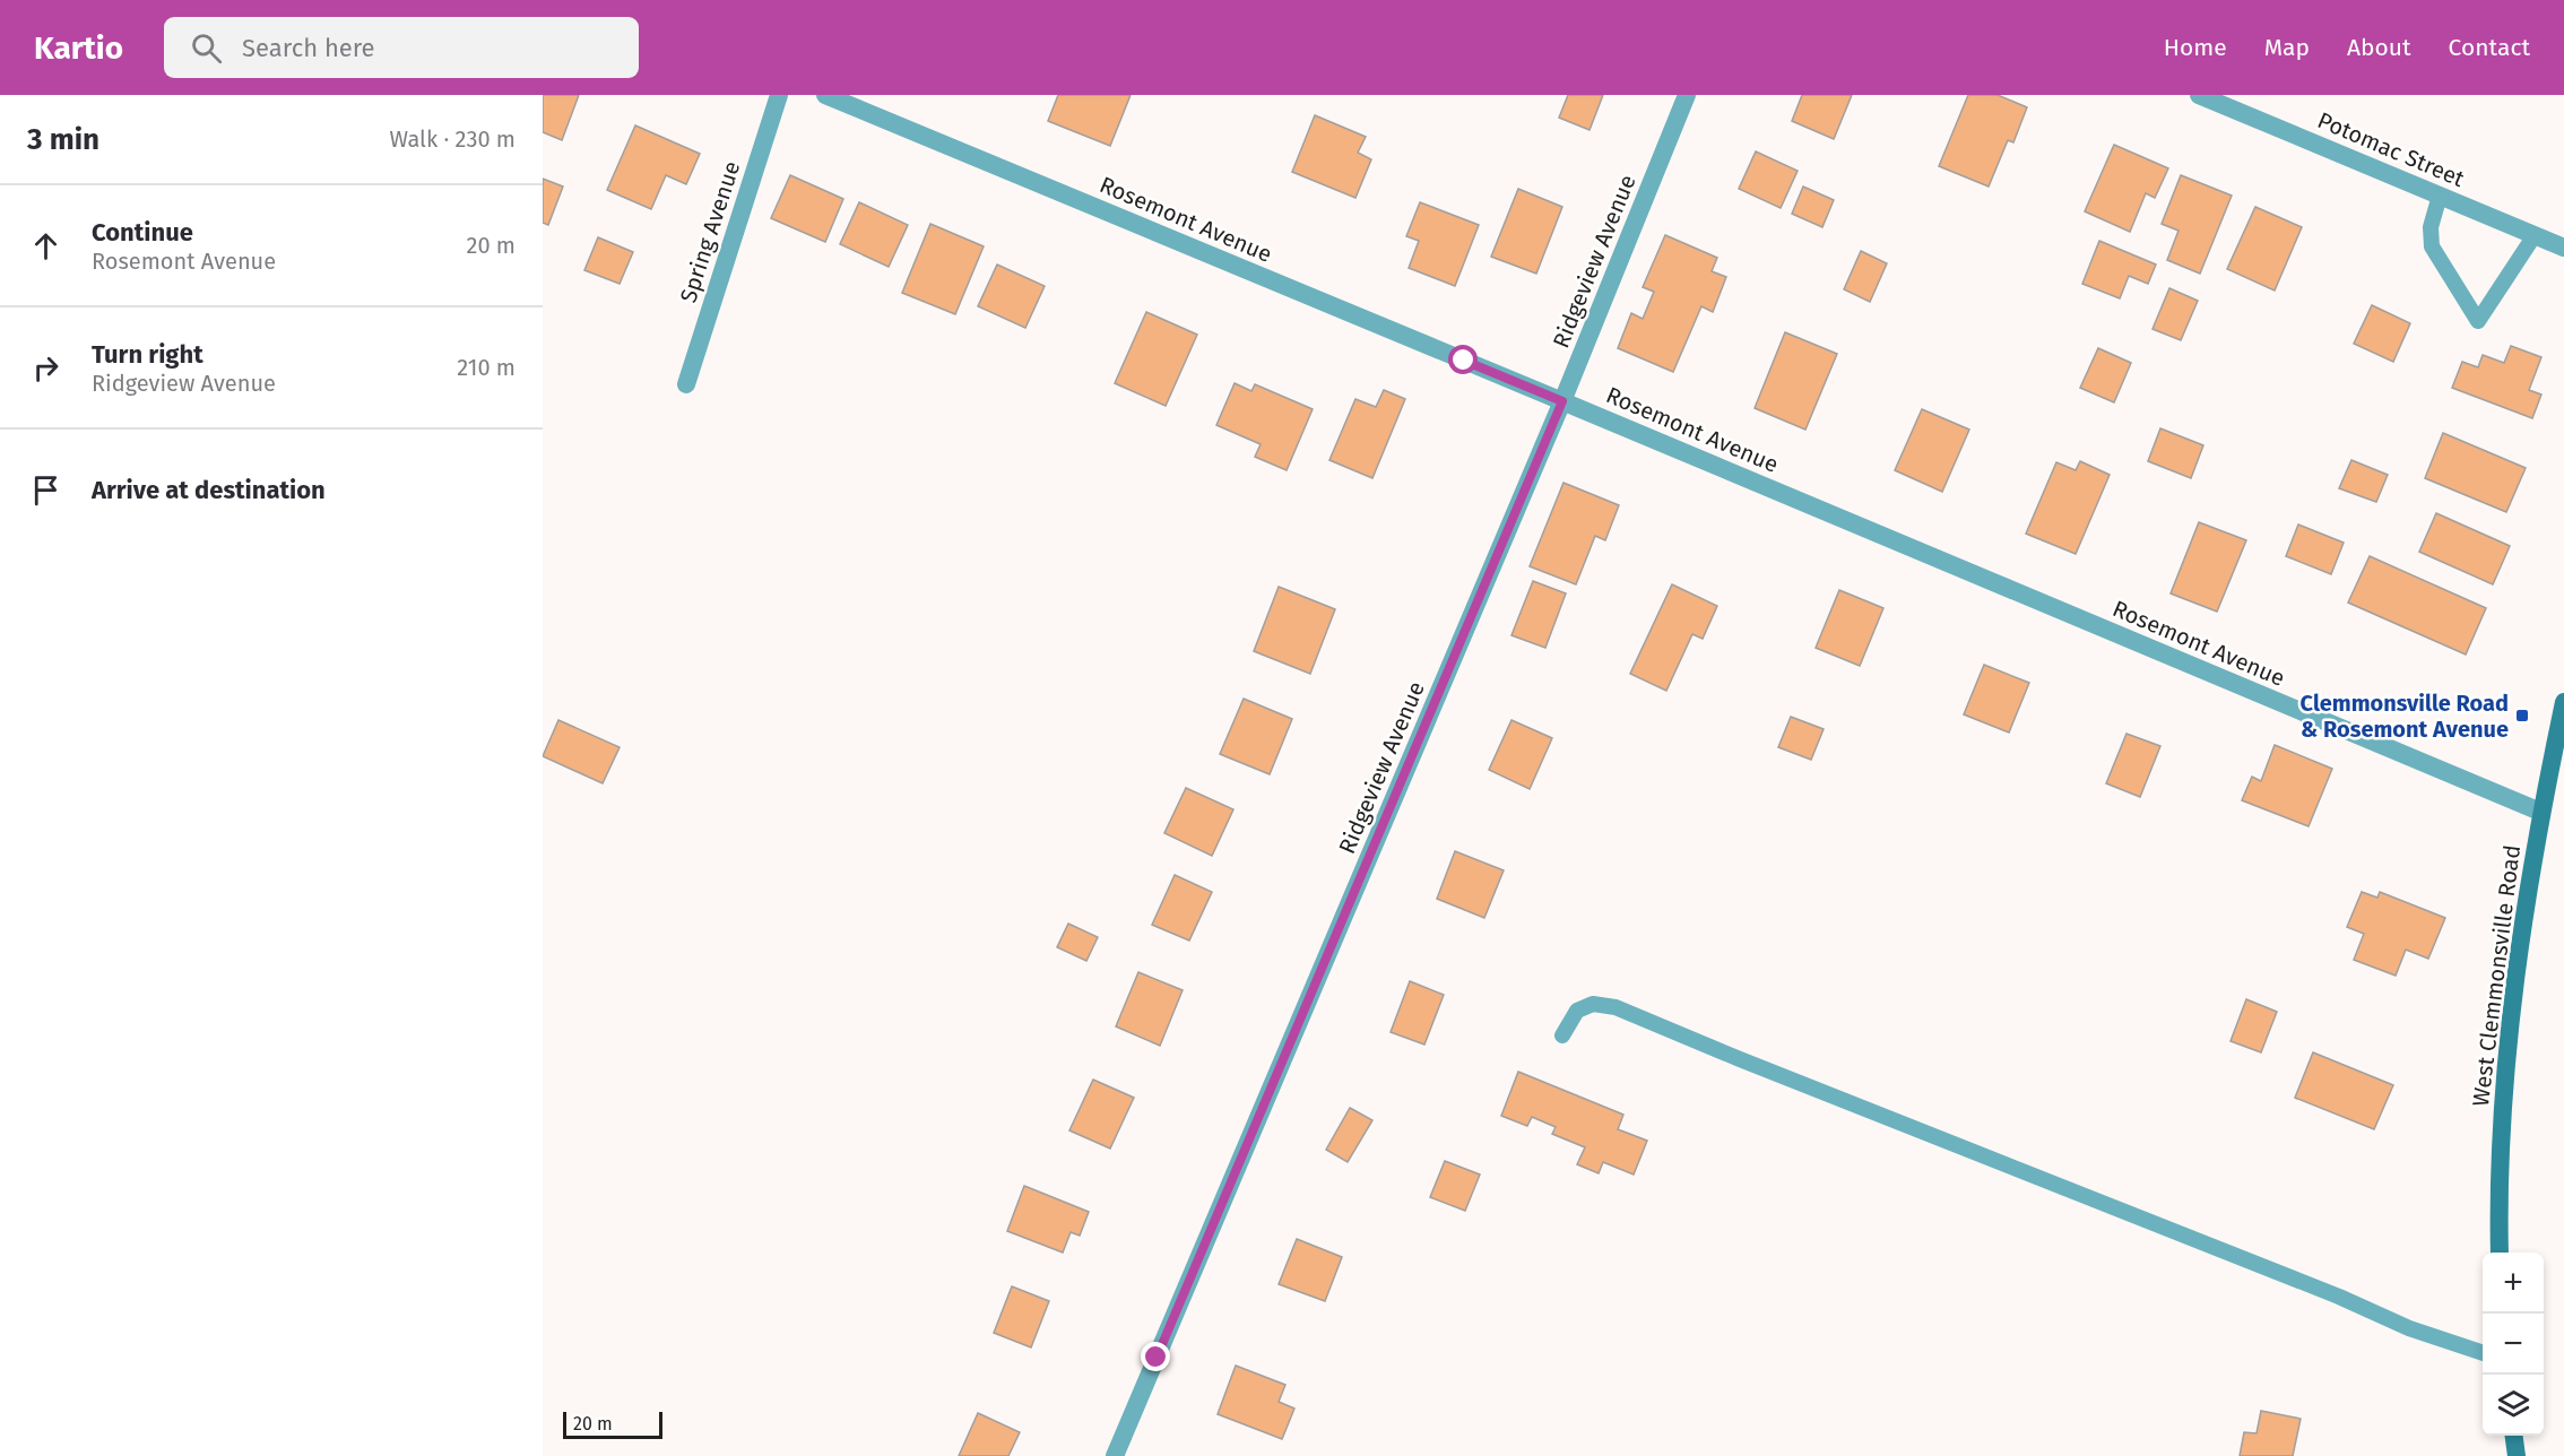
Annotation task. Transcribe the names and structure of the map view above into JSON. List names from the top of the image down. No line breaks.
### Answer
{"streets":{"main road":["West Clemmonsville Road"],"street":["Potomac Street","Rosemont Avenue","Spring Avenue","Ridgeview Avenue"]},"crossings":[["Rosemont Avenue","Ridgeview Avenue"],["Rosemont Avenue","West Clemmonsville Road"]],"places":{"transit":["Clemmonsville Road & Rosemont Avenue"]},"scale_bar":"20 m","page":{"header":"Kartio","search":"Search here","nav":["Home","Map","About","Contact"],"heading":["3 min","Walk · 230 m"],"list":[["Continue","Rosemont Avenue","20 m"],["Turn right","Ridgeview Avenue","210 m"],"Arrive at destination"],"map_buttons":["+","−"],"scale":"20 m"}}
